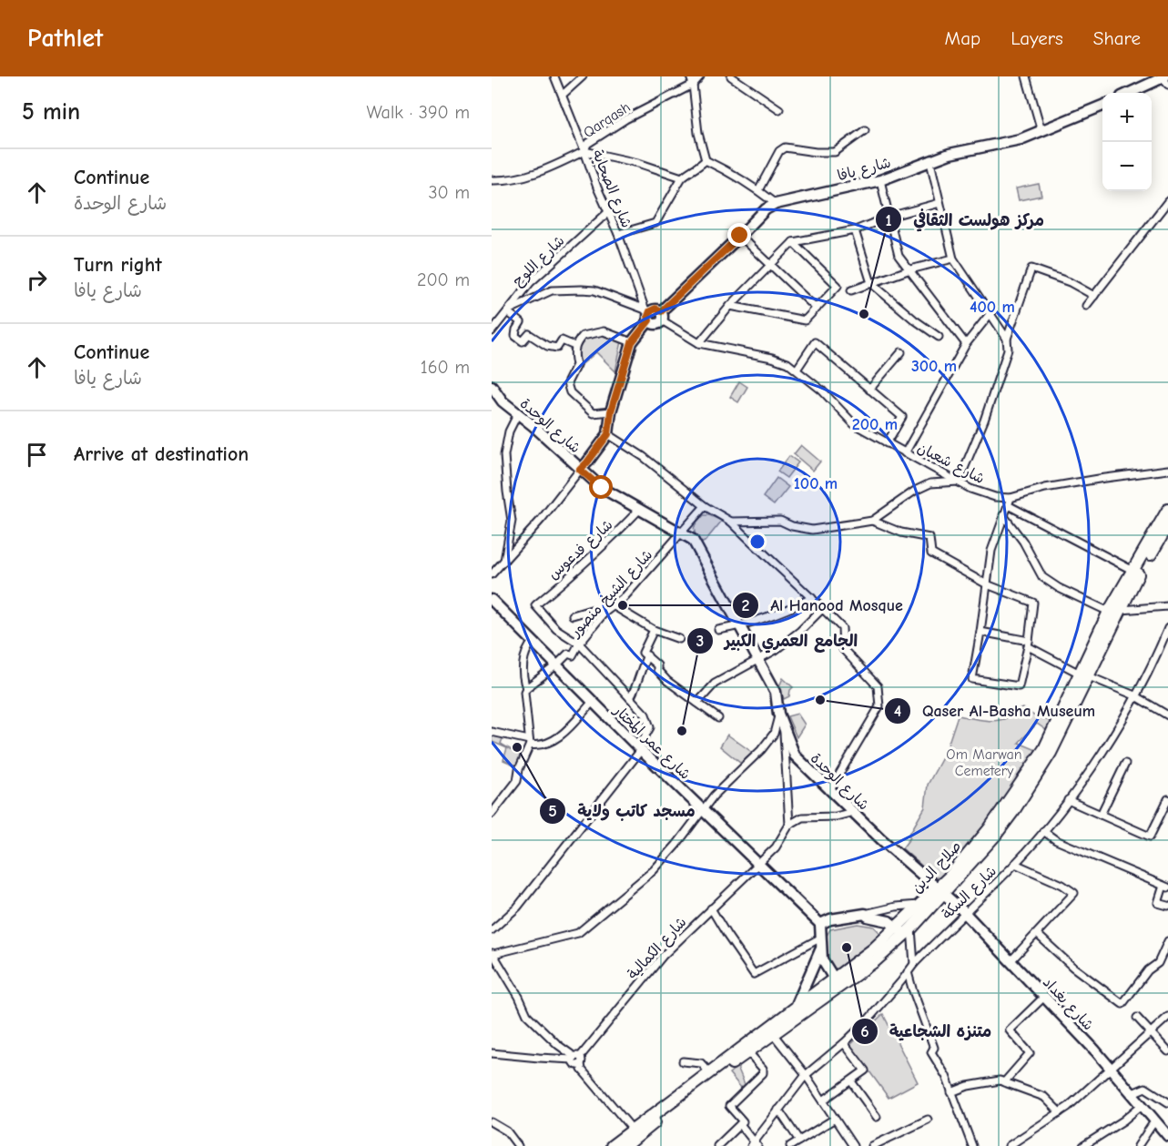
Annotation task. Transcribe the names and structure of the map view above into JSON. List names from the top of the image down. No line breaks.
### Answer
{"streets":{"highway":["صلاح الدين"],"main road":["شارع يافا","شارع الوحدة","شارع عمر المختار","شارع بغداد"],"street":["Qarqash","شارع الصحابة","شارع اللوح","شارع شعبان","شارع فدعوس","شارع الشيخ منصور","شارع السكة","شارع الكمالية"]},"crossings":[["Qarqash","شارع الصحابة"],["شارع يافا","شارع الصحابة"],["شارع يافا","شارع الوحدة"],["شارع يافا","شارع شعبان"],["شارع الصحابة","شارع اللوح"],["شارع الصحابة","شارع شعبان"],["شارع اللوح","شارع شعبان"],["شارع الوحدة","شارع فدعوس"],["شارع الوحدة","شارع الشيخ منصور"],["شارع الوحدة","صلاح الدين"],["شارع الوحدة","شارع بغداد"],["شارع فدعوس","شارع الشيخ منصور"],["شارع الشيخ منصور","شارع عمر المختار"],["شارع عمر المختار","شارع الكمالية"],["صلاح الدين","شارع بغداد"],["شارع السكة","شارع بغداد"]],"parks":["Om Marwan Cemetery"],"places":["مركز هولست الثقافي","Al Hanood Mosque","Qaser Al-Basha Museum","الجامع العمري الكبير","مسجد كاتب ولاية","متنزه الشجاعية"],"page":{"header":"Pathlet","nav":["Map","Layers","Share"],"heading":["5 min","Walk · 390 m"],"map_buttons":["+","−"],"list":[["Continue","شارع الوحدة","30 m"],["Turn right","شارع يافا","200 m"],["Continue","شارع يافا","160 m"],"Arrive at destination"]},"rings":["400 m","300 m","200 m","100 m"]}
